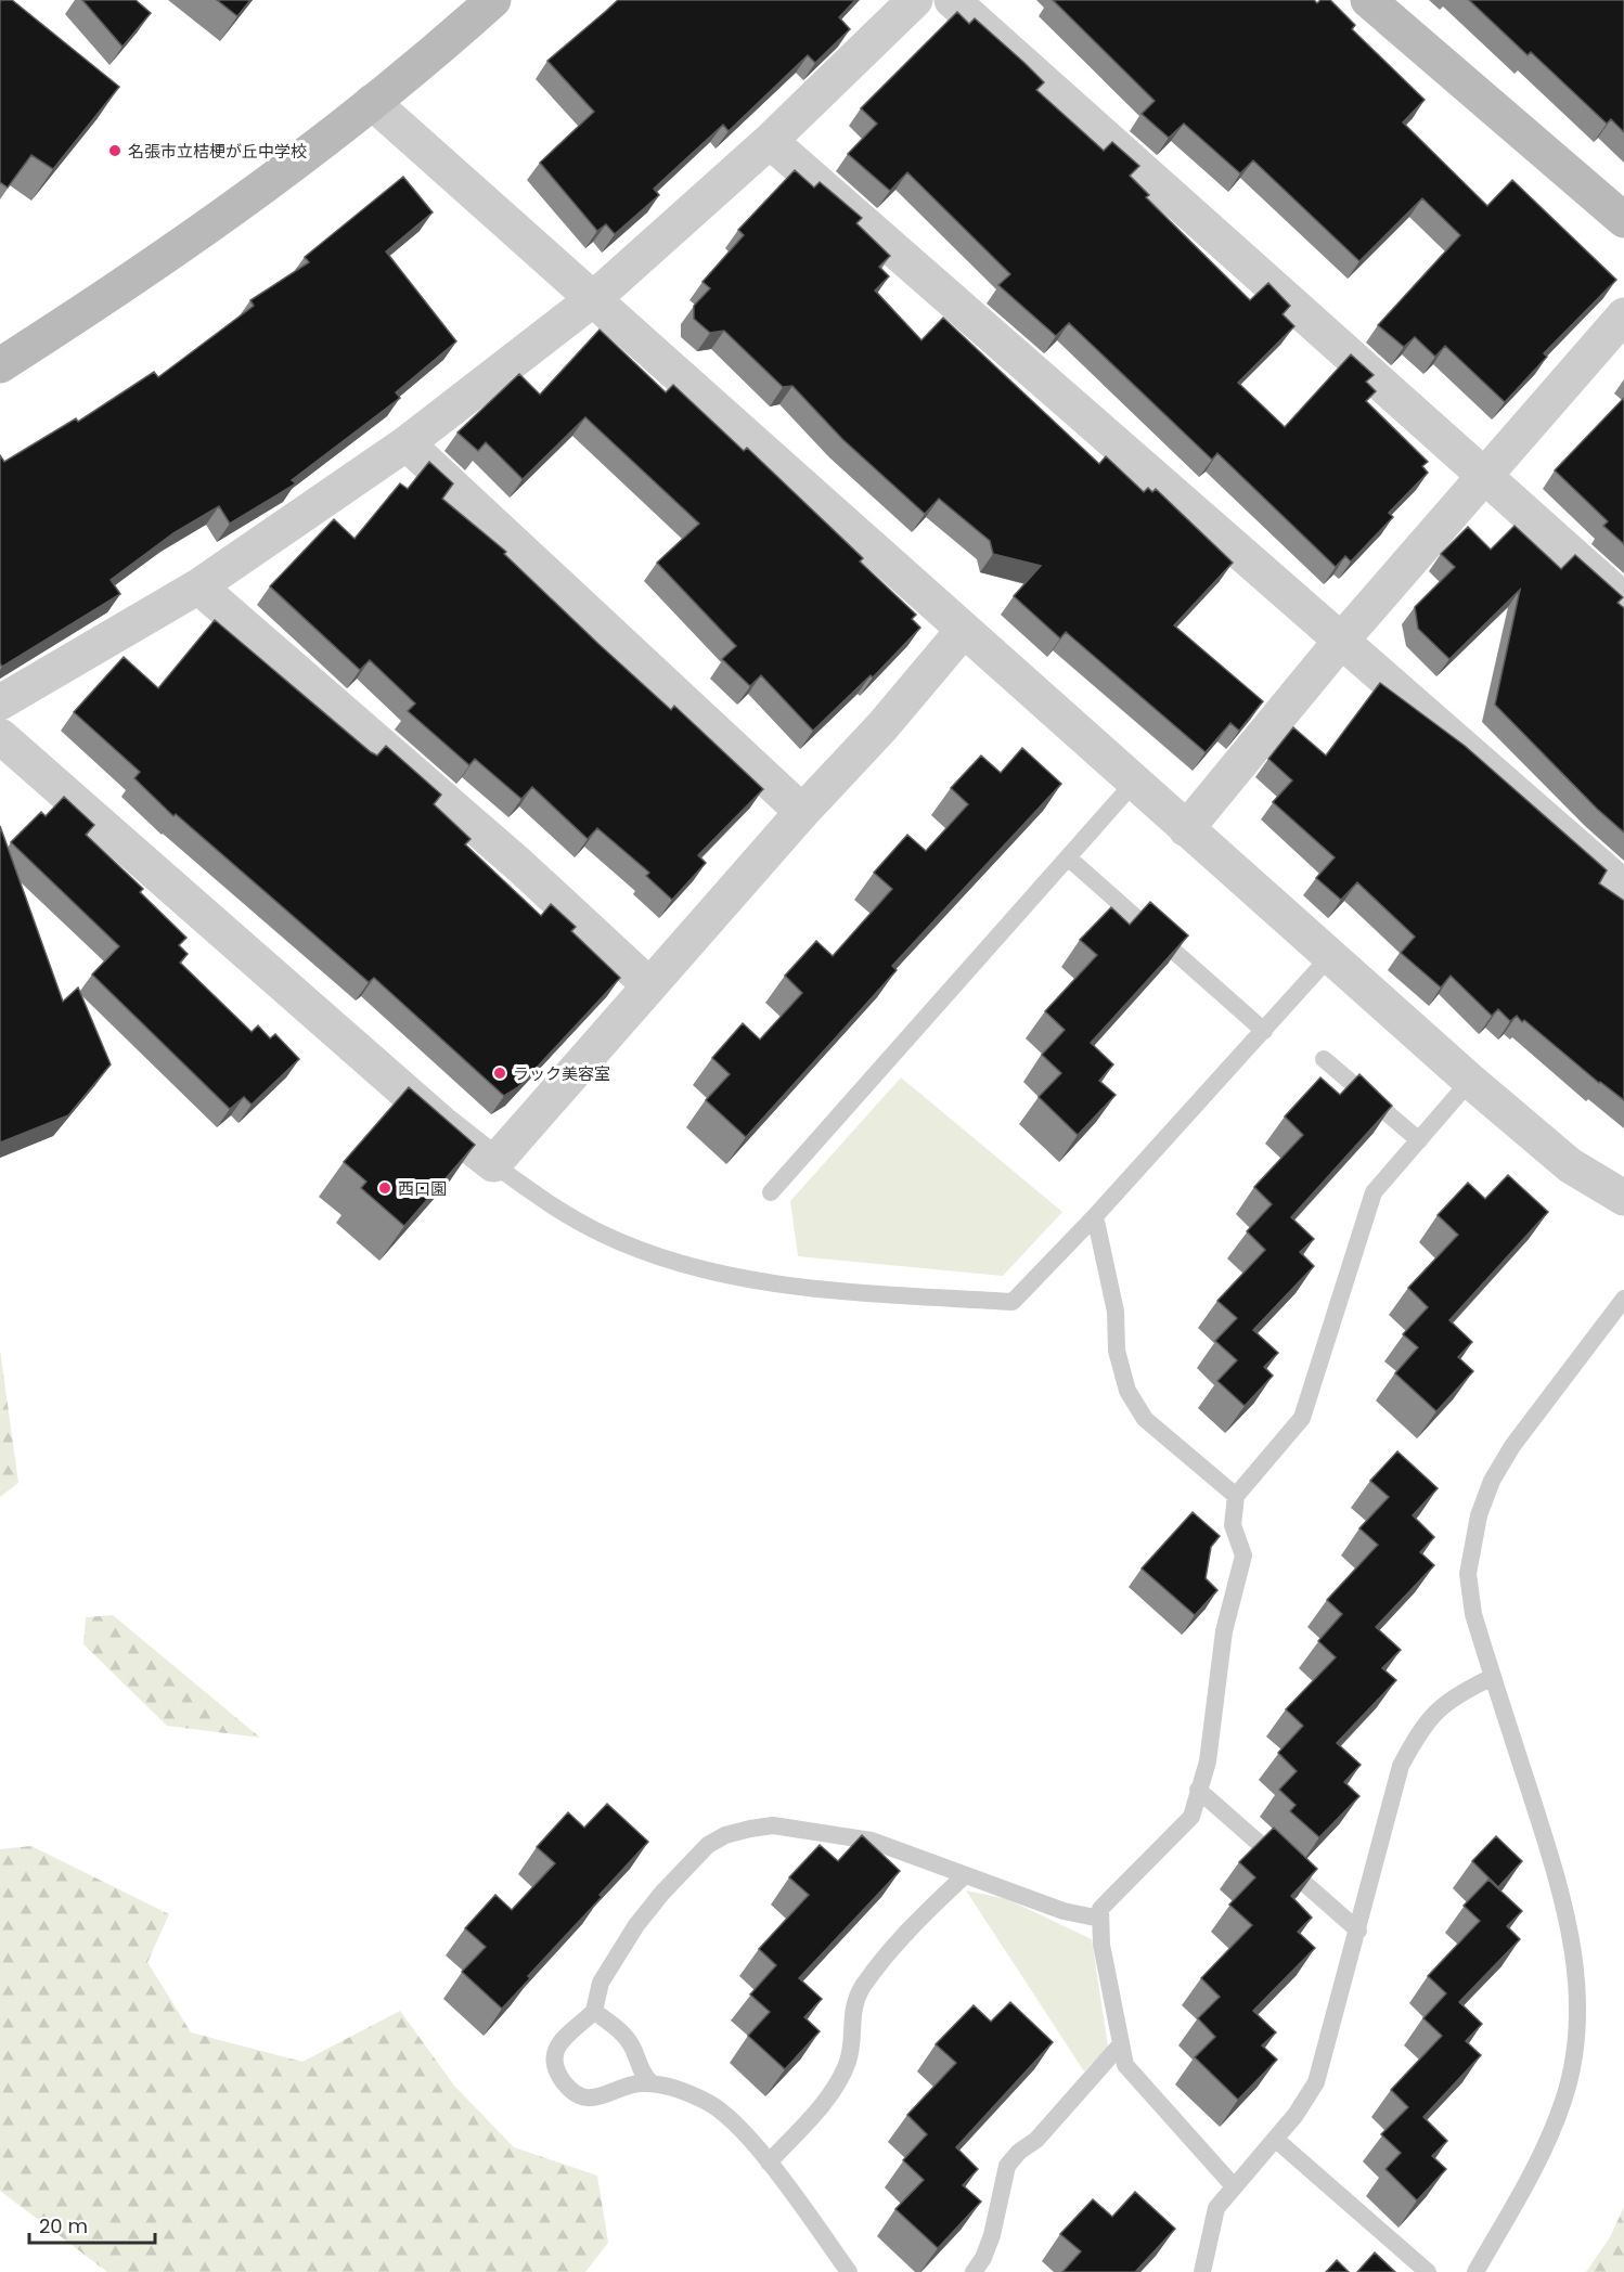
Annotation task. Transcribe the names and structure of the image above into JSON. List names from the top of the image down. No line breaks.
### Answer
{"places":["名張市立桔梗が丘中学校","ラック美容室","西口園"],"scale_bar":"20 m"}
